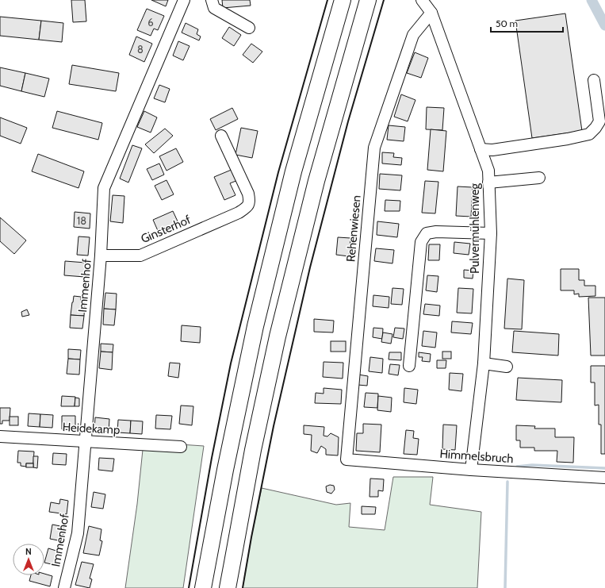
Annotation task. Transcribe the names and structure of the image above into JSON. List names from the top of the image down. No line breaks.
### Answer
{"streets":{"street":["Rehenwiesen","Pulvermühlenweg","Ginsterhof","Immenhof","Heidekamp","Himmelsbruch"]},"crossings":[["Rehenwiesen","Pulvermühlenweg"],["Rehenwiesen","Himmelsbruch"],["Pulvermühlenweg","Himmelsbruch"],["Ginsterhof","Immenhof"],["Immenhof","Heidekamp"]],"house_numbers":["6","8","18"],"scale_bar":"50 m","north":"top"}
